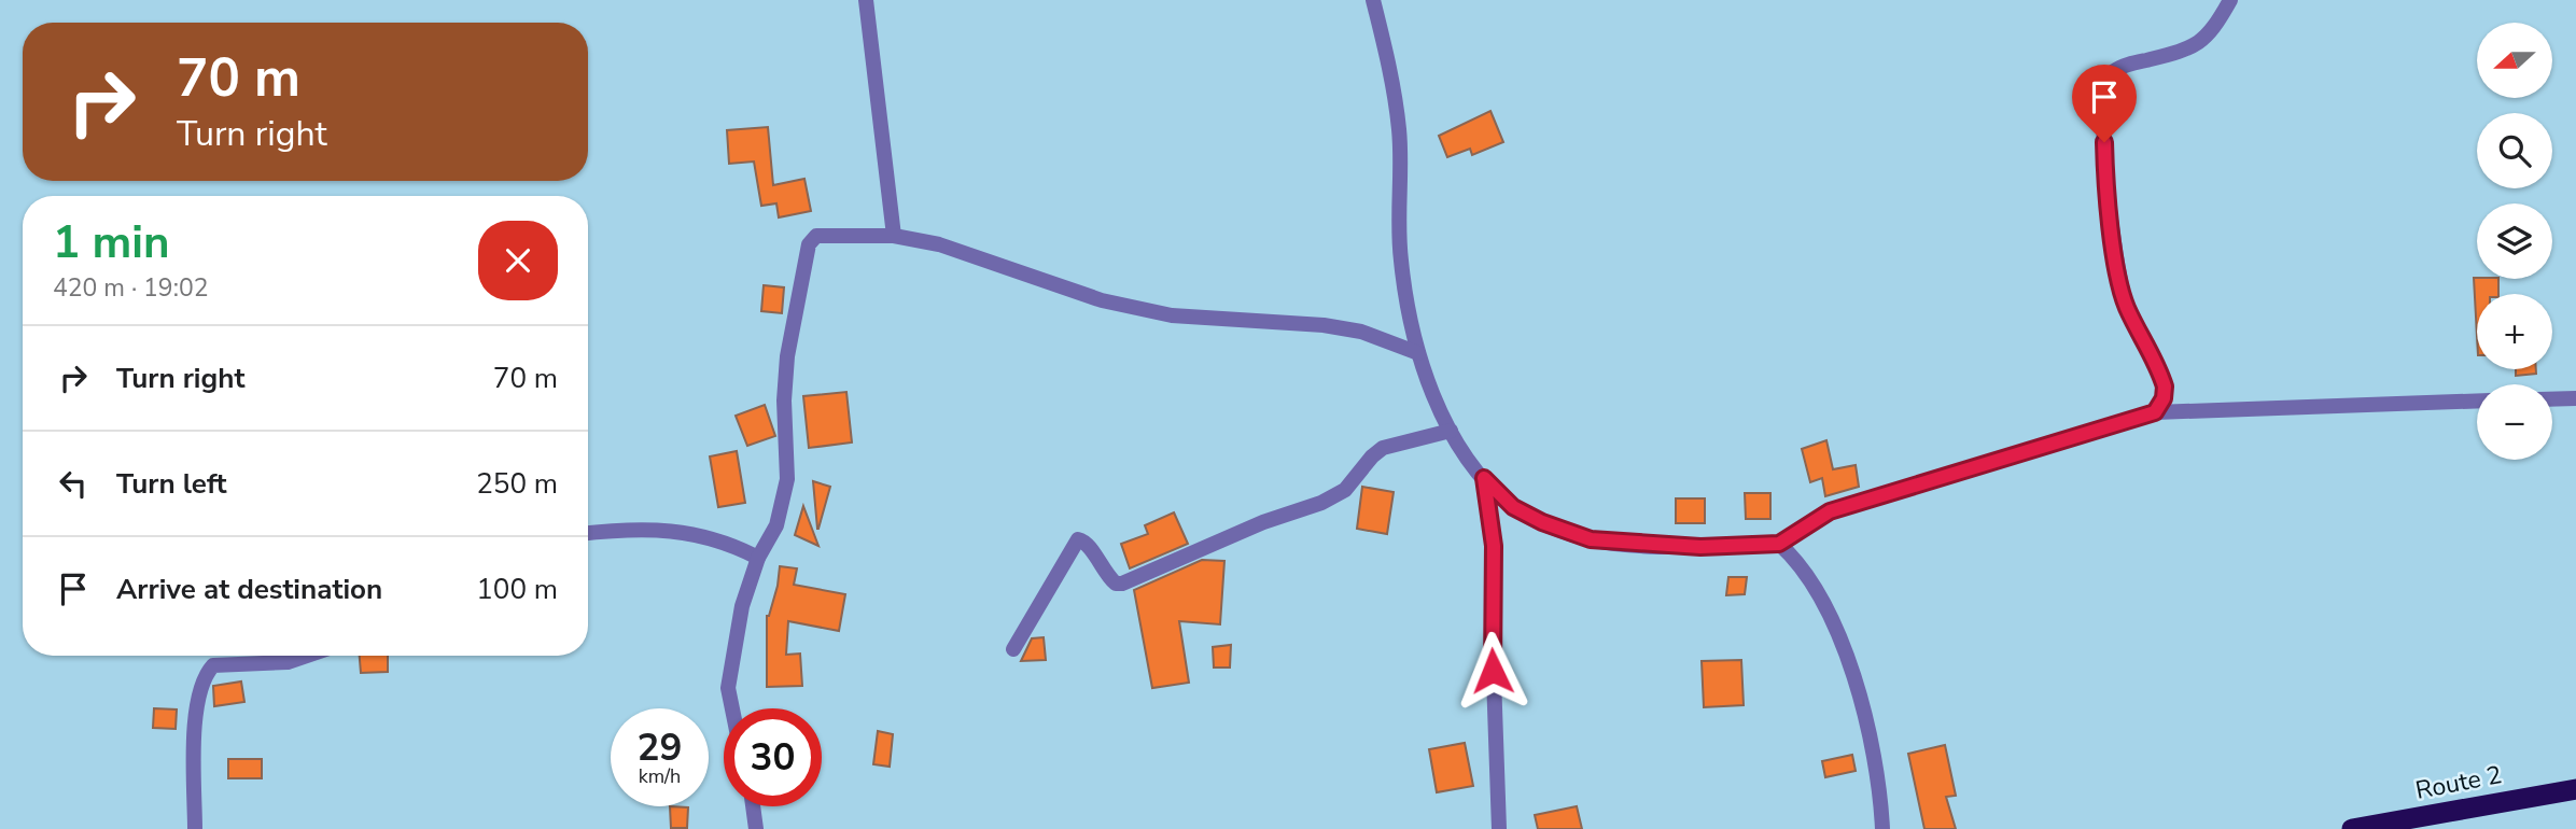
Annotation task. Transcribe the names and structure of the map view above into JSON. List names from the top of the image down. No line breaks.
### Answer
{"streets":{"highway":["Route 2"]},"north":"left","page":{"map_buttons":["+","−"],"turn":["70 m","Turn right"],"heading":["1 min","420 m · 19:02"],"list":[{"name":"Turn right","value":"70 m"},{"name":"Turn left","value":"250 m"},{"name":"Arrive at destination","value":"100 m"}],"speed":"29 km/h","limit":"30"}}
